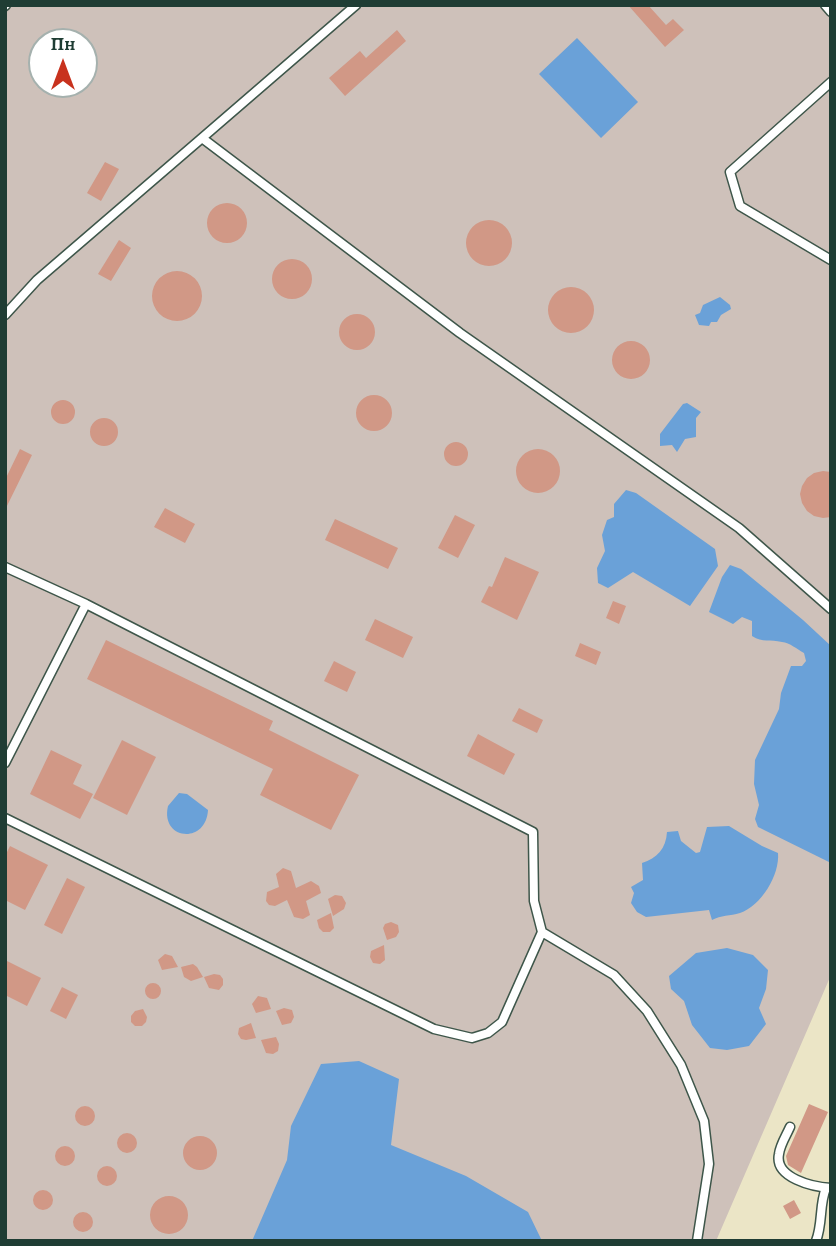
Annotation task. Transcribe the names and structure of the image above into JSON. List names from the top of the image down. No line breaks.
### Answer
{"north":"top"}
